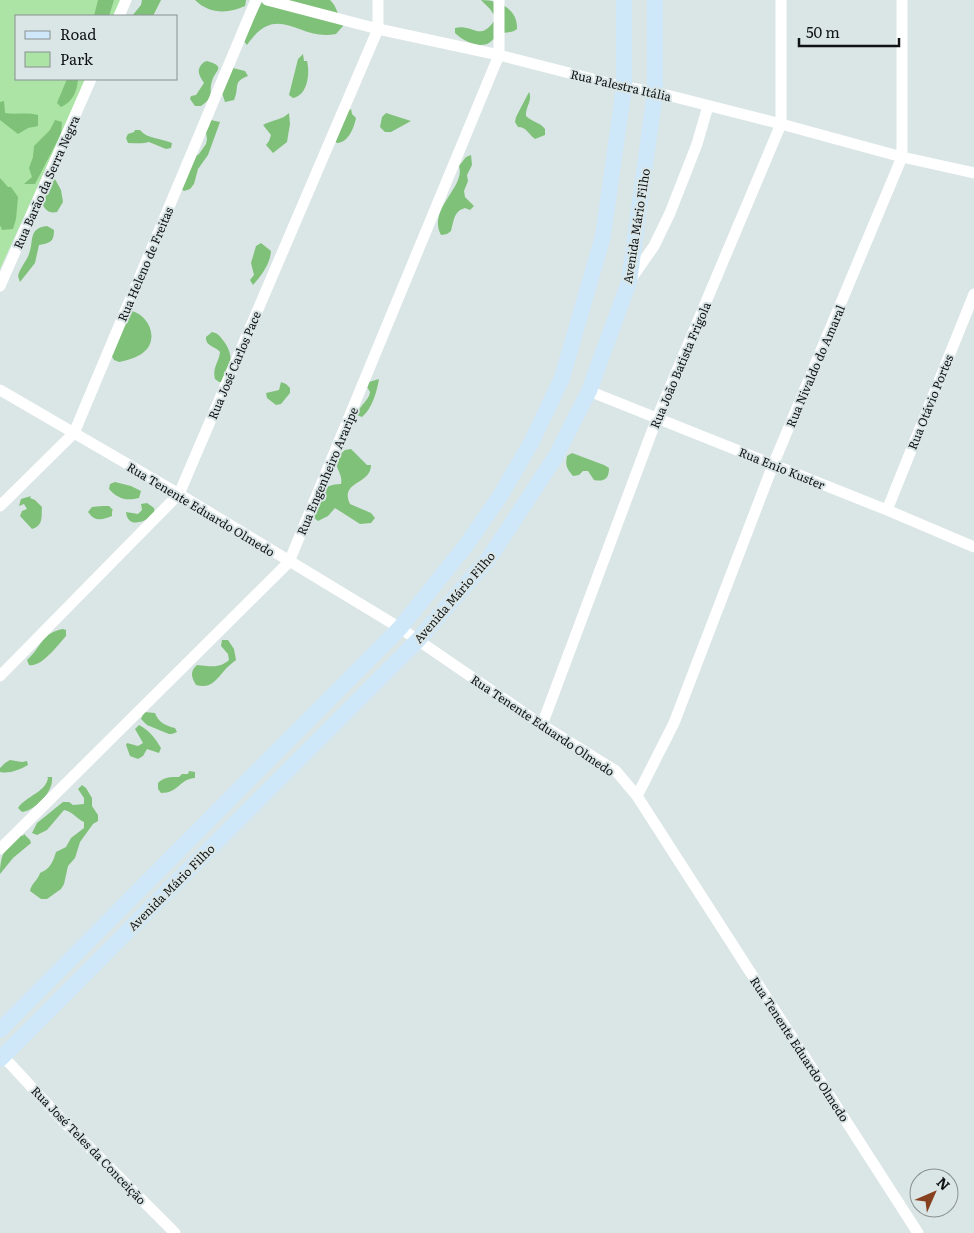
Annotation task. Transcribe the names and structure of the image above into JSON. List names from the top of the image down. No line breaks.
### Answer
{"streets":{"main road":["Avenida Mário Filho"],"street":["Rua Palestra Itália","Rua Barão da Serra Negra","Rua Heleno de Freitas","Rua José Carlos Pace","Rua João Batista Frigola","Rua Nivaldo do Amaral","Rua Otávio Portes","Rua Enio Kuster","Rua Engenheiro Araripe","Rua Tenente Eduardo Olmedo","Rua José Teles da Conceição"]},"crossings":[["Rua Palestra Itália","Avenida Mário Filho"],["Rua Palestra Itália","Rua José Carlos Pace"],["Rua Palestra Itália","Rua João Batista Frigola"],["Rua Palestra Itália","Rua Nivaldo do Amaral"],["Rua Palestra Itália","Rua Engenheiro Araripe"],["Avenida Mário Filho","Rua Enio Kuster"],["Avenida Mário Filho","Rua Tenente Eduardo Olmedo"],["Avenida Mário Filho","Rua José Teles da Conceição"],["Rua Heleno de Freitas","Rua Tenente Eduardo Olmedo"],["Rua José Carlos Pace","Rua Tenente Eduardo Olmedo"],["Rua João Batista Frigola","Rua Enio Kuster"],["Rua João Batista Frigola","Rua Tenente Eduardo Olmedo"],["Rua Nivaldo do Amaral","Rua Enio Kuster"],["Rua Nivaldo do Amaral","Rua Tenente Eduardo Olmedo"],["Rua Otávio Portes","Rua Enio Kuster"],["Rua Engenheiro Araripe","Rua Tenente Eduardo Olmedo"]],"legend":["Road","Park"],"scale_bar":"50 m","north":"top right"}
